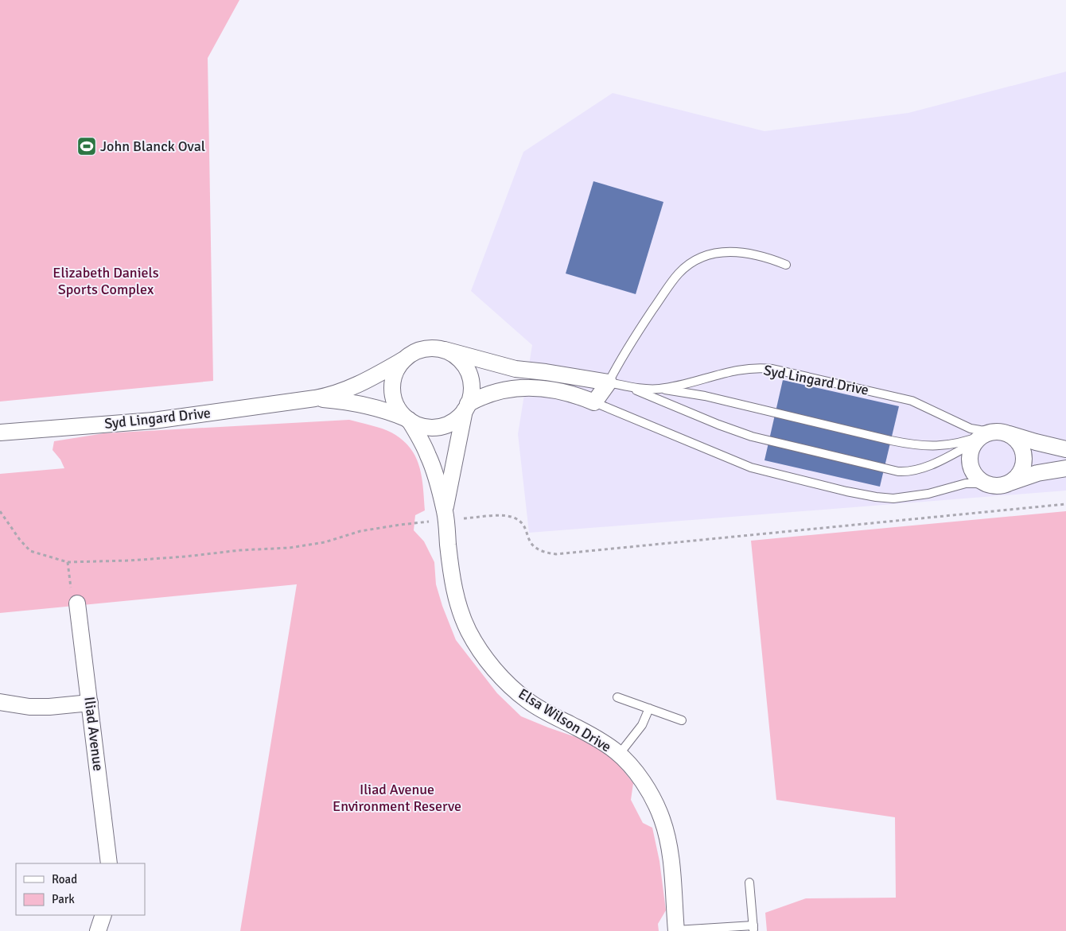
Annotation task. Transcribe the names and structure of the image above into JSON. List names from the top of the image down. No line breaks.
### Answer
{"streets":{"street":["Syd Lingard Drive","Elsa Wilson Drive","Iliad Avenue"]},"crossings":[["Syd Lingard Drive","Elsa Wilson Drive"]],"parks":["Elizabeth Daniels Sports Complex","Iliad Avenue Environment Reserve"],"places":{"sports":["John Blanck Oval"]},"legend":["Road","Park"]}
